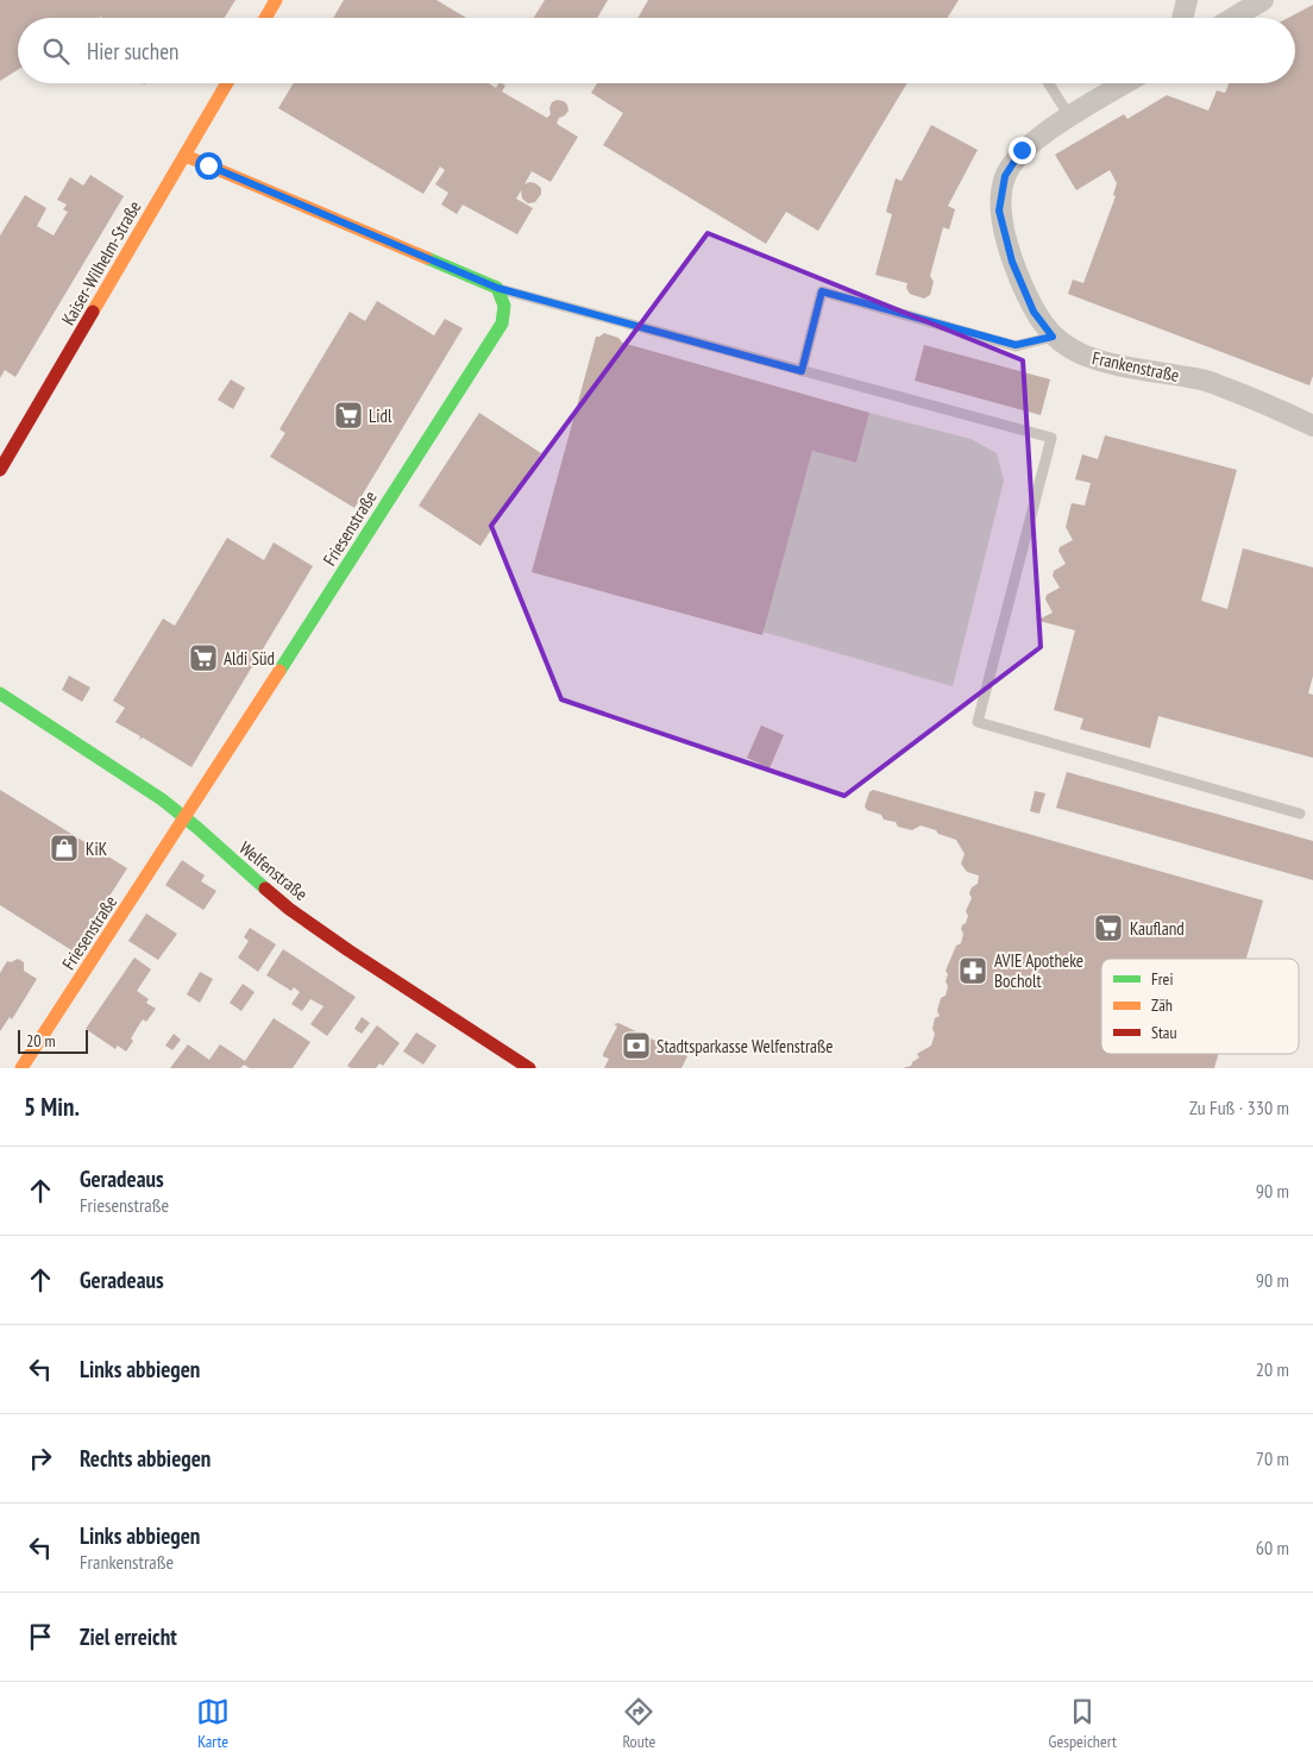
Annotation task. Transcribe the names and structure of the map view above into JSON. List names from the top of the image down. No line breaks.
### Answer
{"streets":{"street":["Kaiser-Wilhelm-Straße","Frankenstraße","Friesenstraße","Welfenstraße"]},"crossings":[["Friesenstraße","Welfenstraße"]],"places":{"supermarket":["Lidl","Aldi Süd","Kaufland"],"shop":["KiK"],"pharmacy":["AVIE Apotheke Bocholt"],"bank":["Stadtsparkasse Welfenstraße"]},"legend":["Frei","Zäh","Stau"],"scale_bar":"20 m","page":{"search":"Hier suchen","scale":"20 m","heading":["5 Min.","Zu Fuß · 330 m"],"list":[["Geradeaus","Friesenstraße","90 m"],["Geradeaus","90 m"],["Links abbiegen","20 m"],["Rechts abbiegen","70 m"],["Links abbiegen","Frankenstraße","60 m"],"Ziel erreicht"],"nav":["Karte","Route","Gespeichert"]}}
